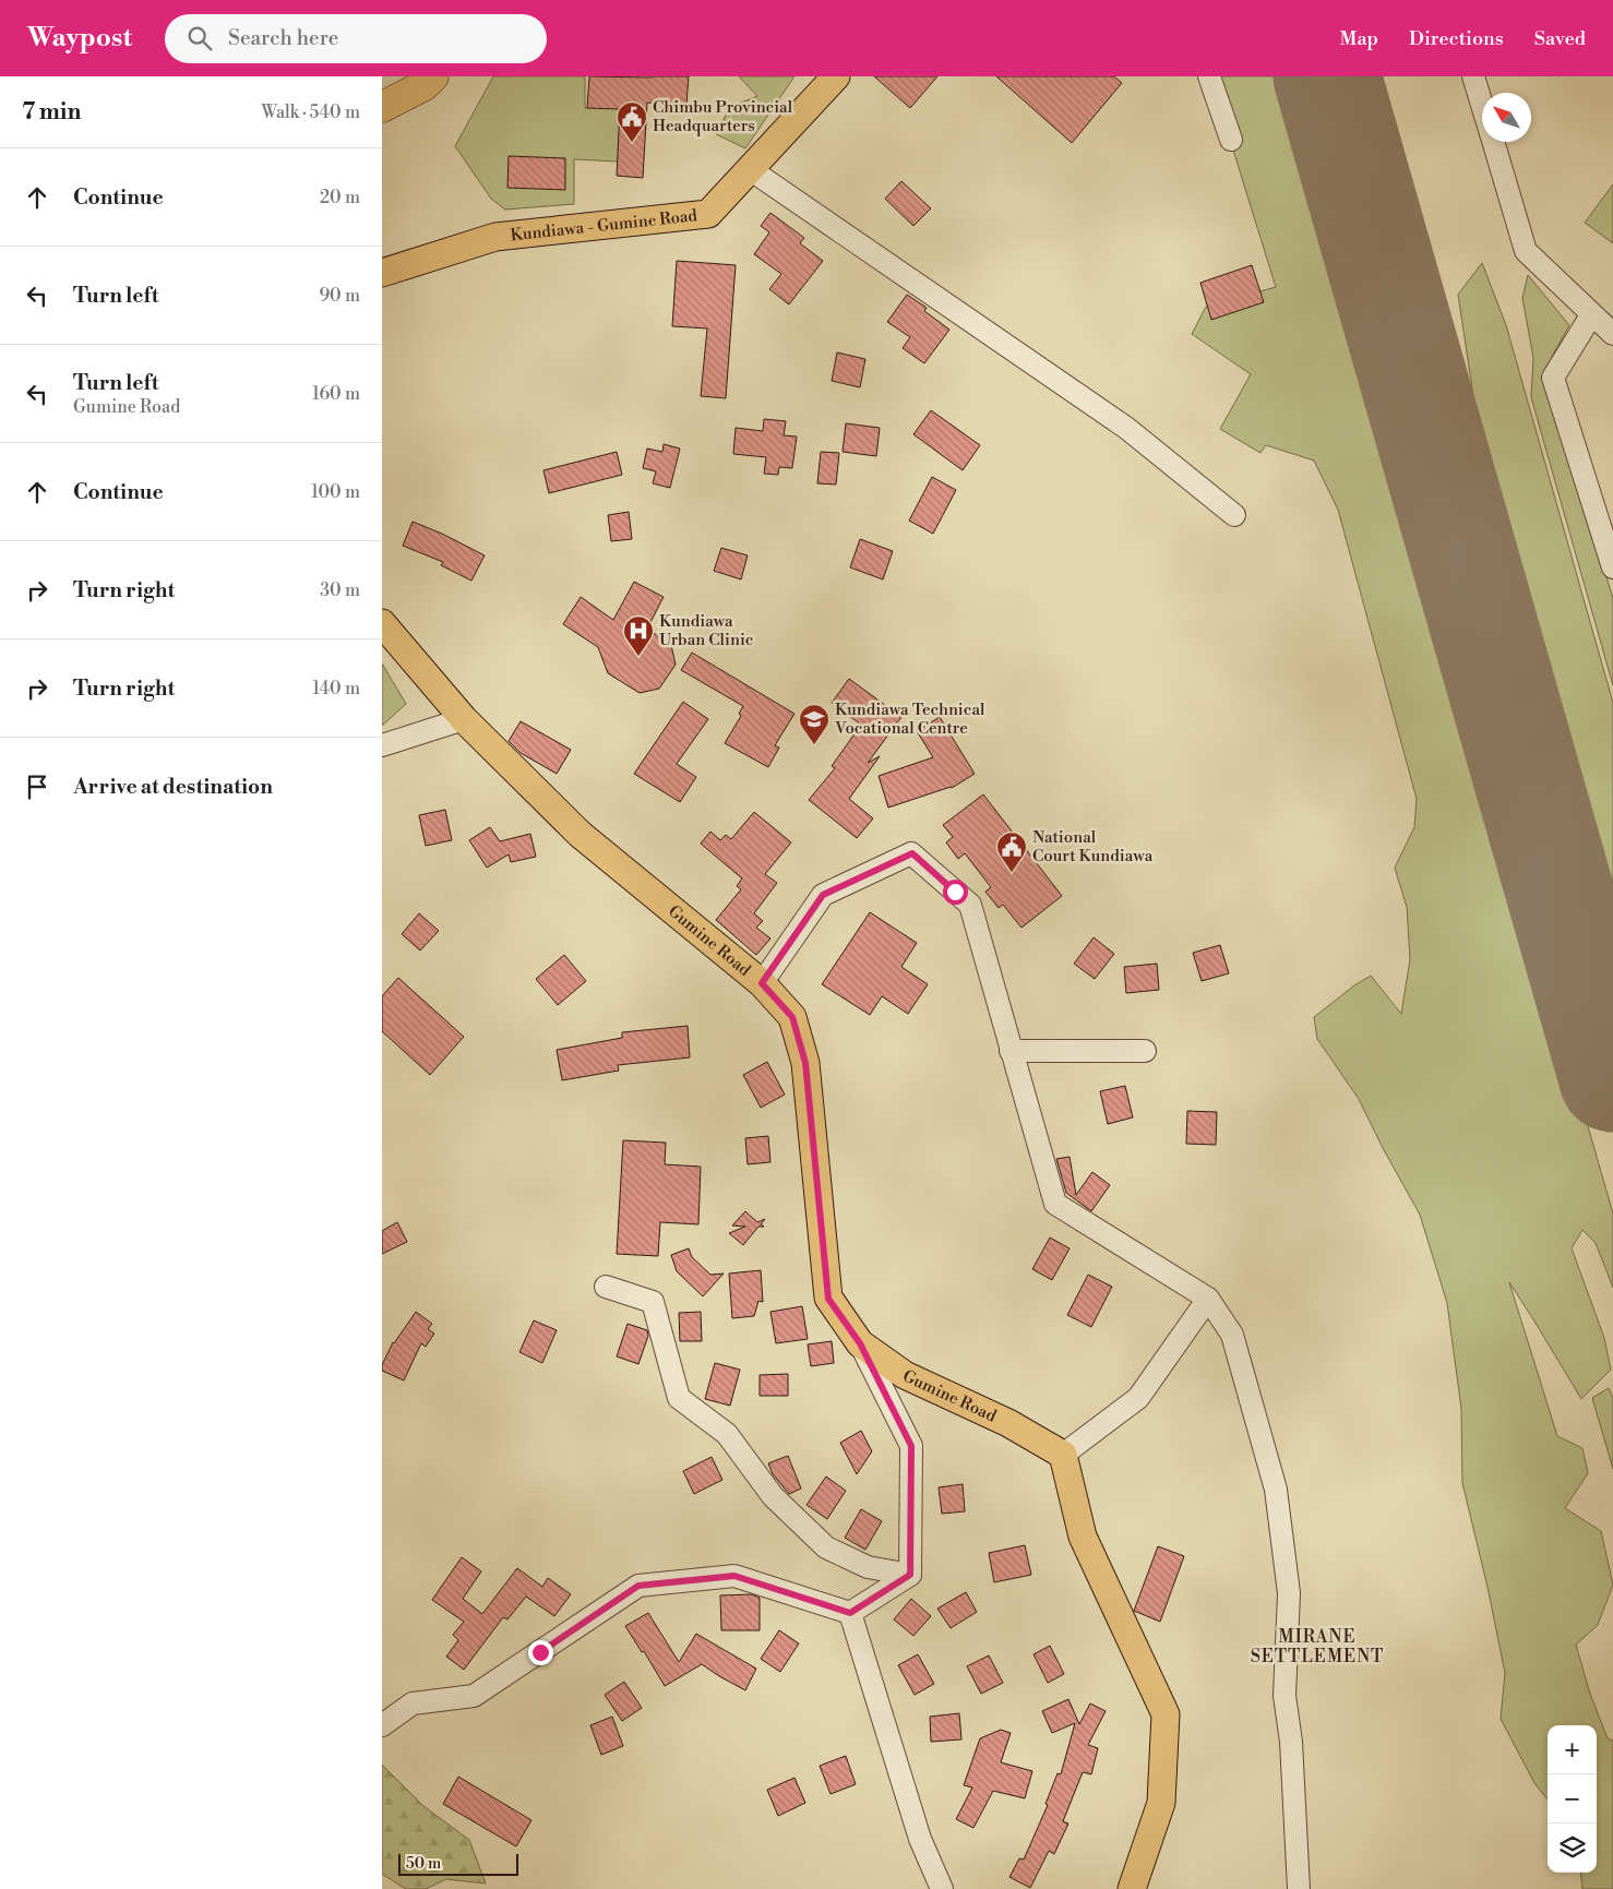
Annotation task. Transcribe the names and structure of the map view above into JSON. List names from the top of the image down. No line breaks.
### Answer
{"streets":{"main road":["Kundiawa - Gumine Road","Gumine Road"]},"districts":["MIRANE SETTLEMENT"],"places":{"public building":["Chimbu Provincial Headquarters","National Court Kundiawa"],"hospital":["Kundiawa Urban Clinic"],"school or university":["Kundiawa Technical Vocational Centre"]},"scale_bar":"50 m","north":"top left","page":{"header":"Waypost","search":"Search here","nav":["Map","Directions","Saved"],"heading":["7 min","Walk · 540 m"],"list":[["Continue","20 m"],["Turn left","90 m"],["Turn left","Gumine Road","160 m"],["Continue","100 m"],["Turn right","30 m"],["Turn right","140 m"],"Arrive at destination"],"map_buttons":["+","−"],"scale":"50 m"}}
